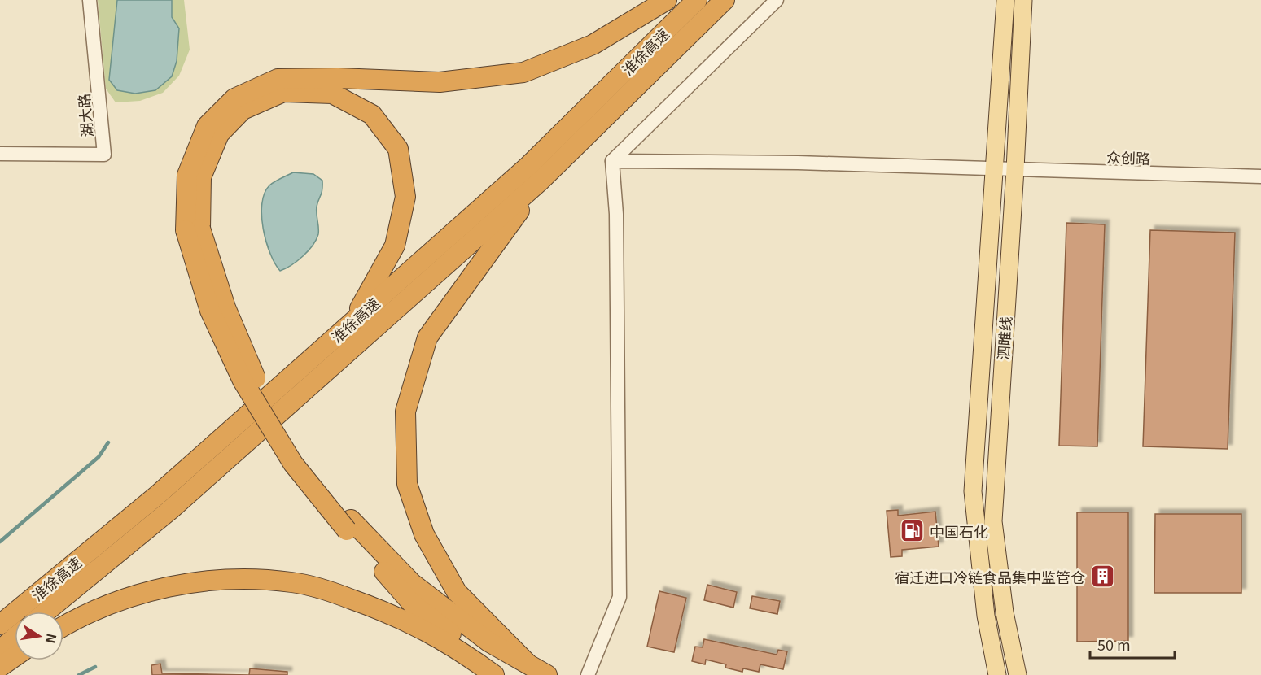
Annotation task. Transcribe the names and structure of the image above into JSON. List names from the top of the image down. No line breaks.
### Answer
{"streets":{"highway":["淮徐高速"],"main road":["泗睢线"],"street":["湖大路","众创路"]},"crossings":[["众创路","泗睢线"]],"places":{"fuel station":["中国石化"],"building":["宿迁进口冷链食品集中监管仓"]},"scale_bar":"50 m","north":"right"}
